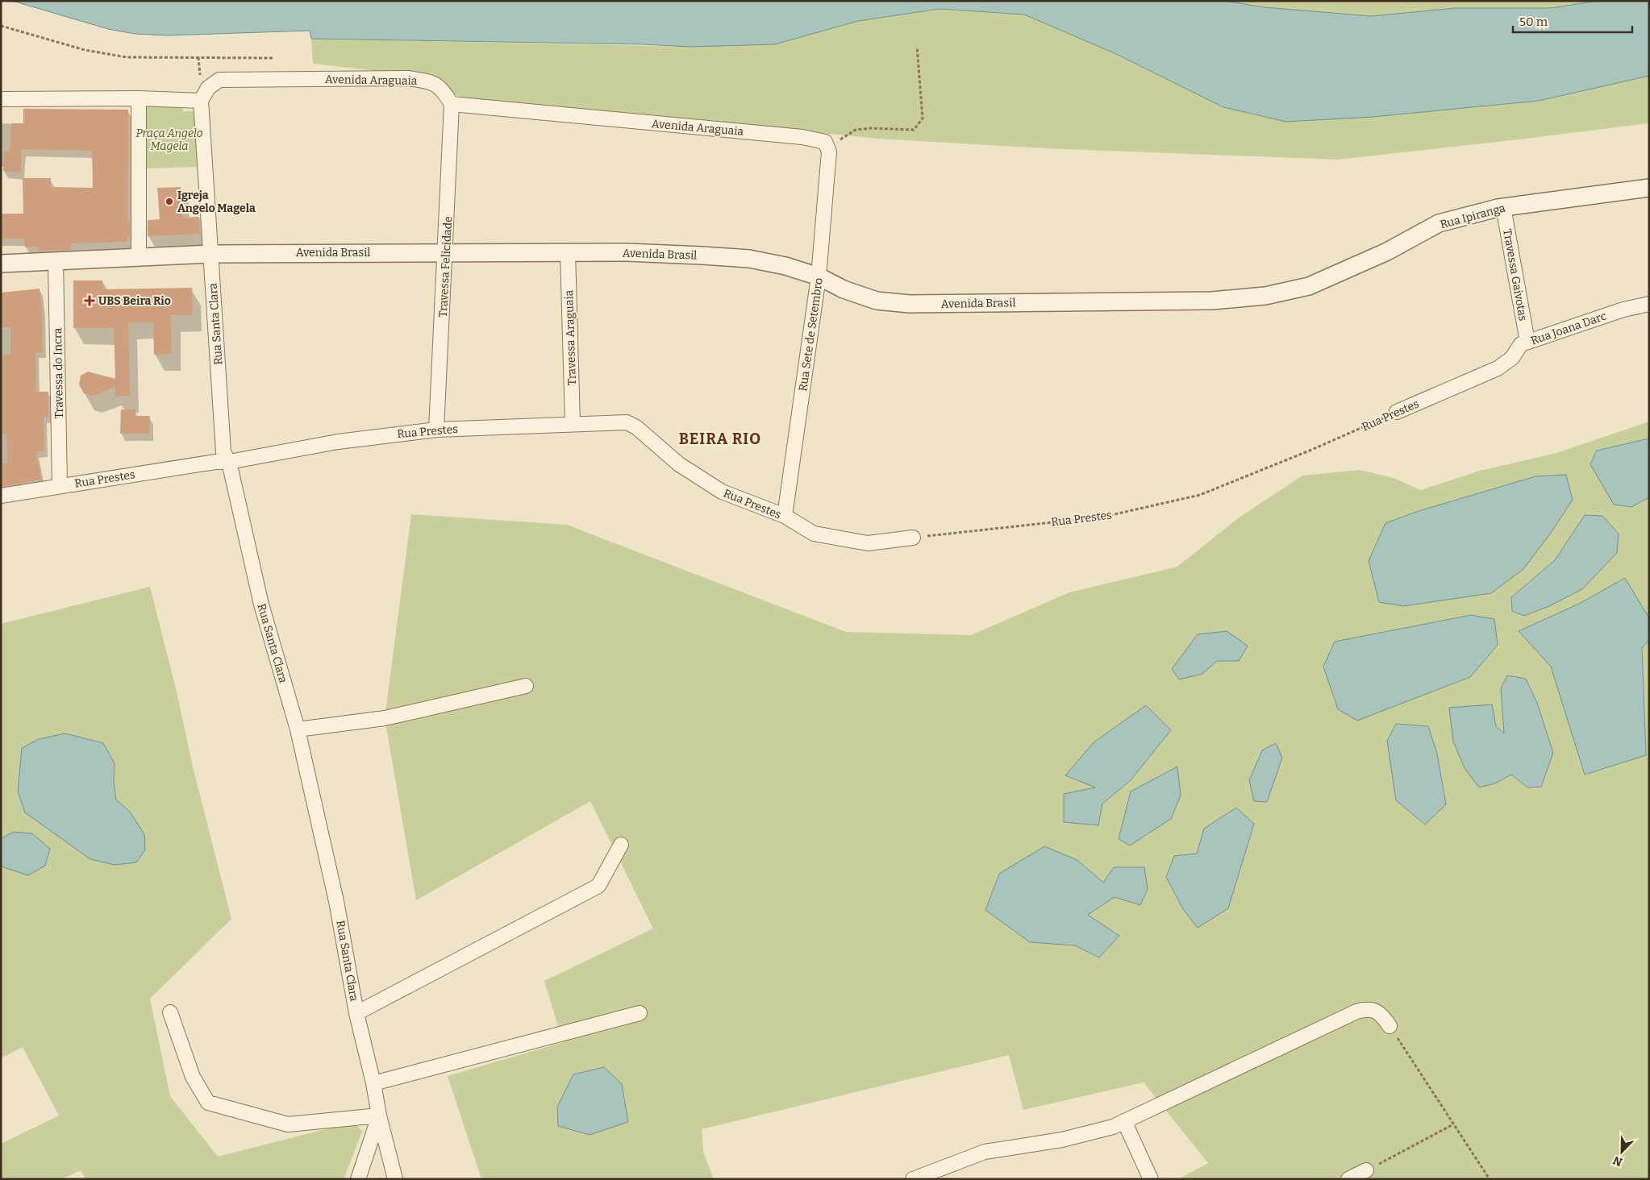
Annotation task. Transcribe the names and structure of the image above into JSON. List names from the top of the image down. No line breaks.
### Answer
{"streets":{"street":["Avenida Araguaia","Rua Ipiranga","Avenida Brasil","Travessa Felicidade","Travessa Gaivotas","Rua Santa Clara","Rua Joana Darc","Rua Sete de Setembro","Travessa Araguaia","Travessa do Incra","Rua Prestes"]},"crossings":[["Avenida Araguaia","Travessa Felicidade"],["Avenida Araguaia","Rua Santa Clara"],["Avenida Araguaia","Rua Sete de Setembro"],["Rua Ipiranga","Avenida Brasil"],["Rua Ipiranga","Travessa Gaivotas"],["Avenida Brasil","Travessa Felicidade"],["Avenida Brasil","Rua Santa Clara"],["Avenida Brasil","Rua Sete de Setembro"],["Avenida Brasil","Travessa Araguaia"],["Avenida Brasil","Travessa do Incra"],["Travessa Felicidade","Rua Prestes"],["Travessa Gaivotas","Rua Joana Darc"],["Rua Santa Clara","Rua Prestes"],["Rua Joana Darc","Rua Prestes"],["Rua Sete de Setembro","Rua Prestes"],["Travessa Araguaia","Rua Prestes"],["Travessa do Incra","Rua Prestes"]],"districts":["BEIRA RIO"],"parks":["Praça Angelo Magela"],"places":{"other":["Igreja Angelo Magela"],"health":["UBS Beira Rio"]},"scale_bar":"50 m","north":"bottom left"}
